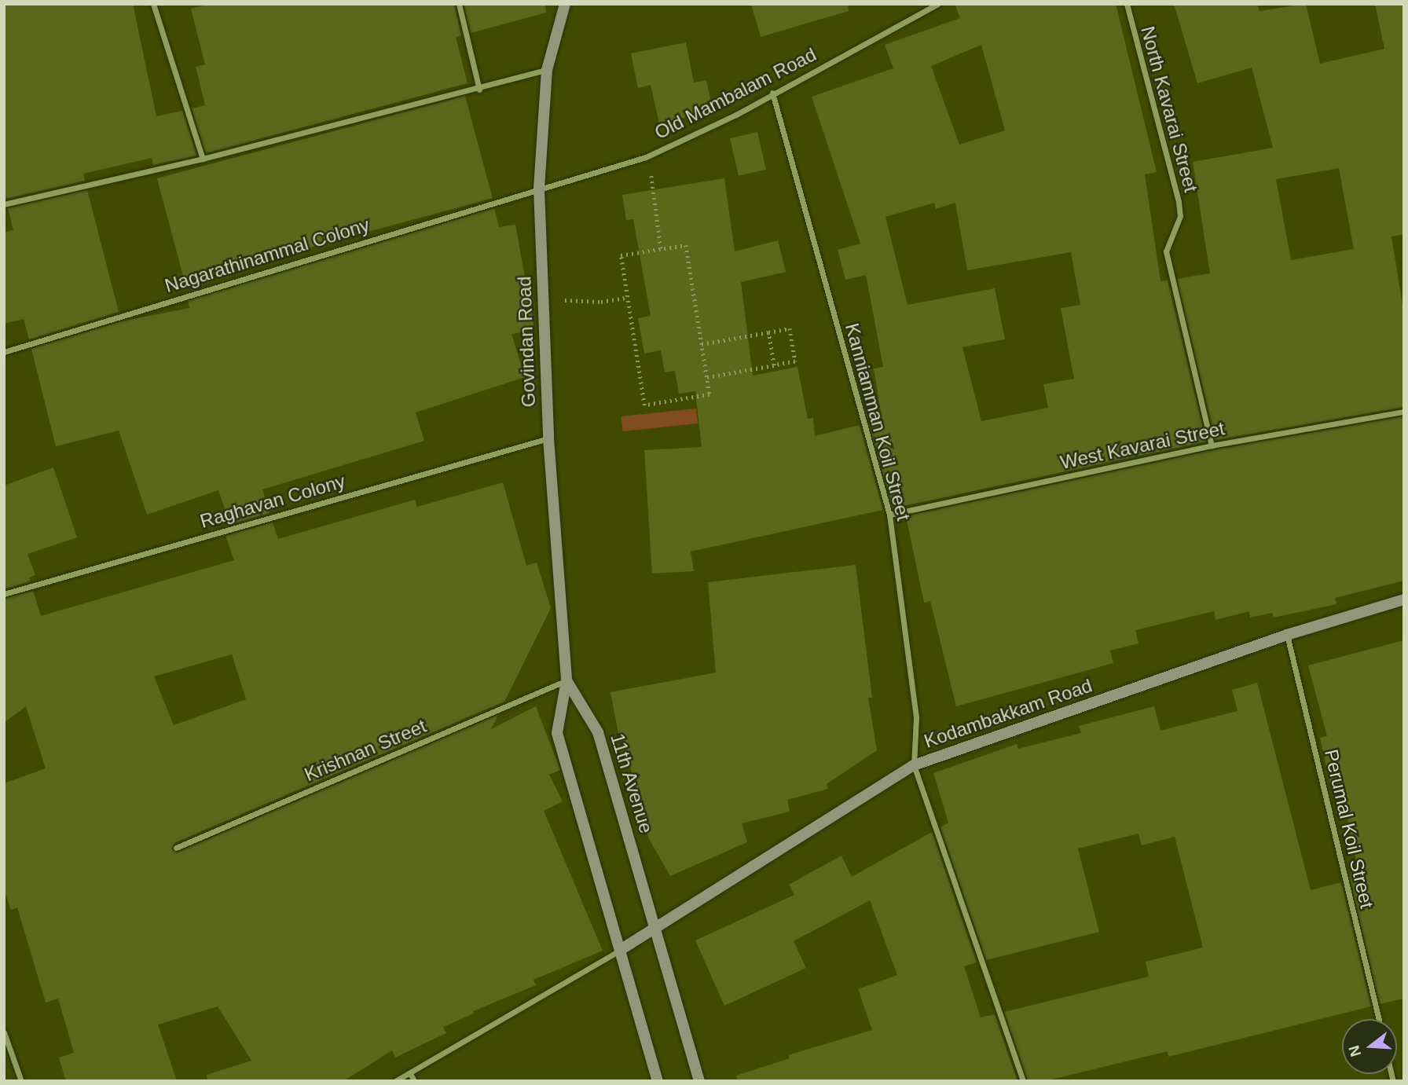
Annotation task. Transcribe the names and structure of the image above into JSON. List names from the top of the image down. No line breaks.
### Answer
{"streets":{"main road":["Govindan Road","Kodambakkam Road","11th Avenue"],"street":["Old Mambalam Road","North Kavarai Street","Nagarathinammal Colony","Kanniamman Koil Street","West Kavarai Street","Raghavan Colony","Krishnan Street","Perumal Koil Street"]},"crossings":[["Old Mambalam Road","Nagarathinammal Colony"],["Old Mambalam Road","Govindan Road"],["Old Mambalam Road","Kanniamman Koil Street"],["North Kavarai Street","West Kavarai Street"],["Nagarathinammal Colony","Govindan Road"],["Govindan Road","Raghavan Colony"],["Govindan Road","Krishnan Street"],["Govindan Road","11th Avenue"],["Kanniamman Koil Street","West Kavarai Street"],["Kanniamman Koil Street","Kodambakkam Road"],["Kodambakkam Road","11th Avenue"],["Kodambakkam Road","Perumal Koil Street"],["Krishnan Street","11th Avenue"]],"north":"left"}
